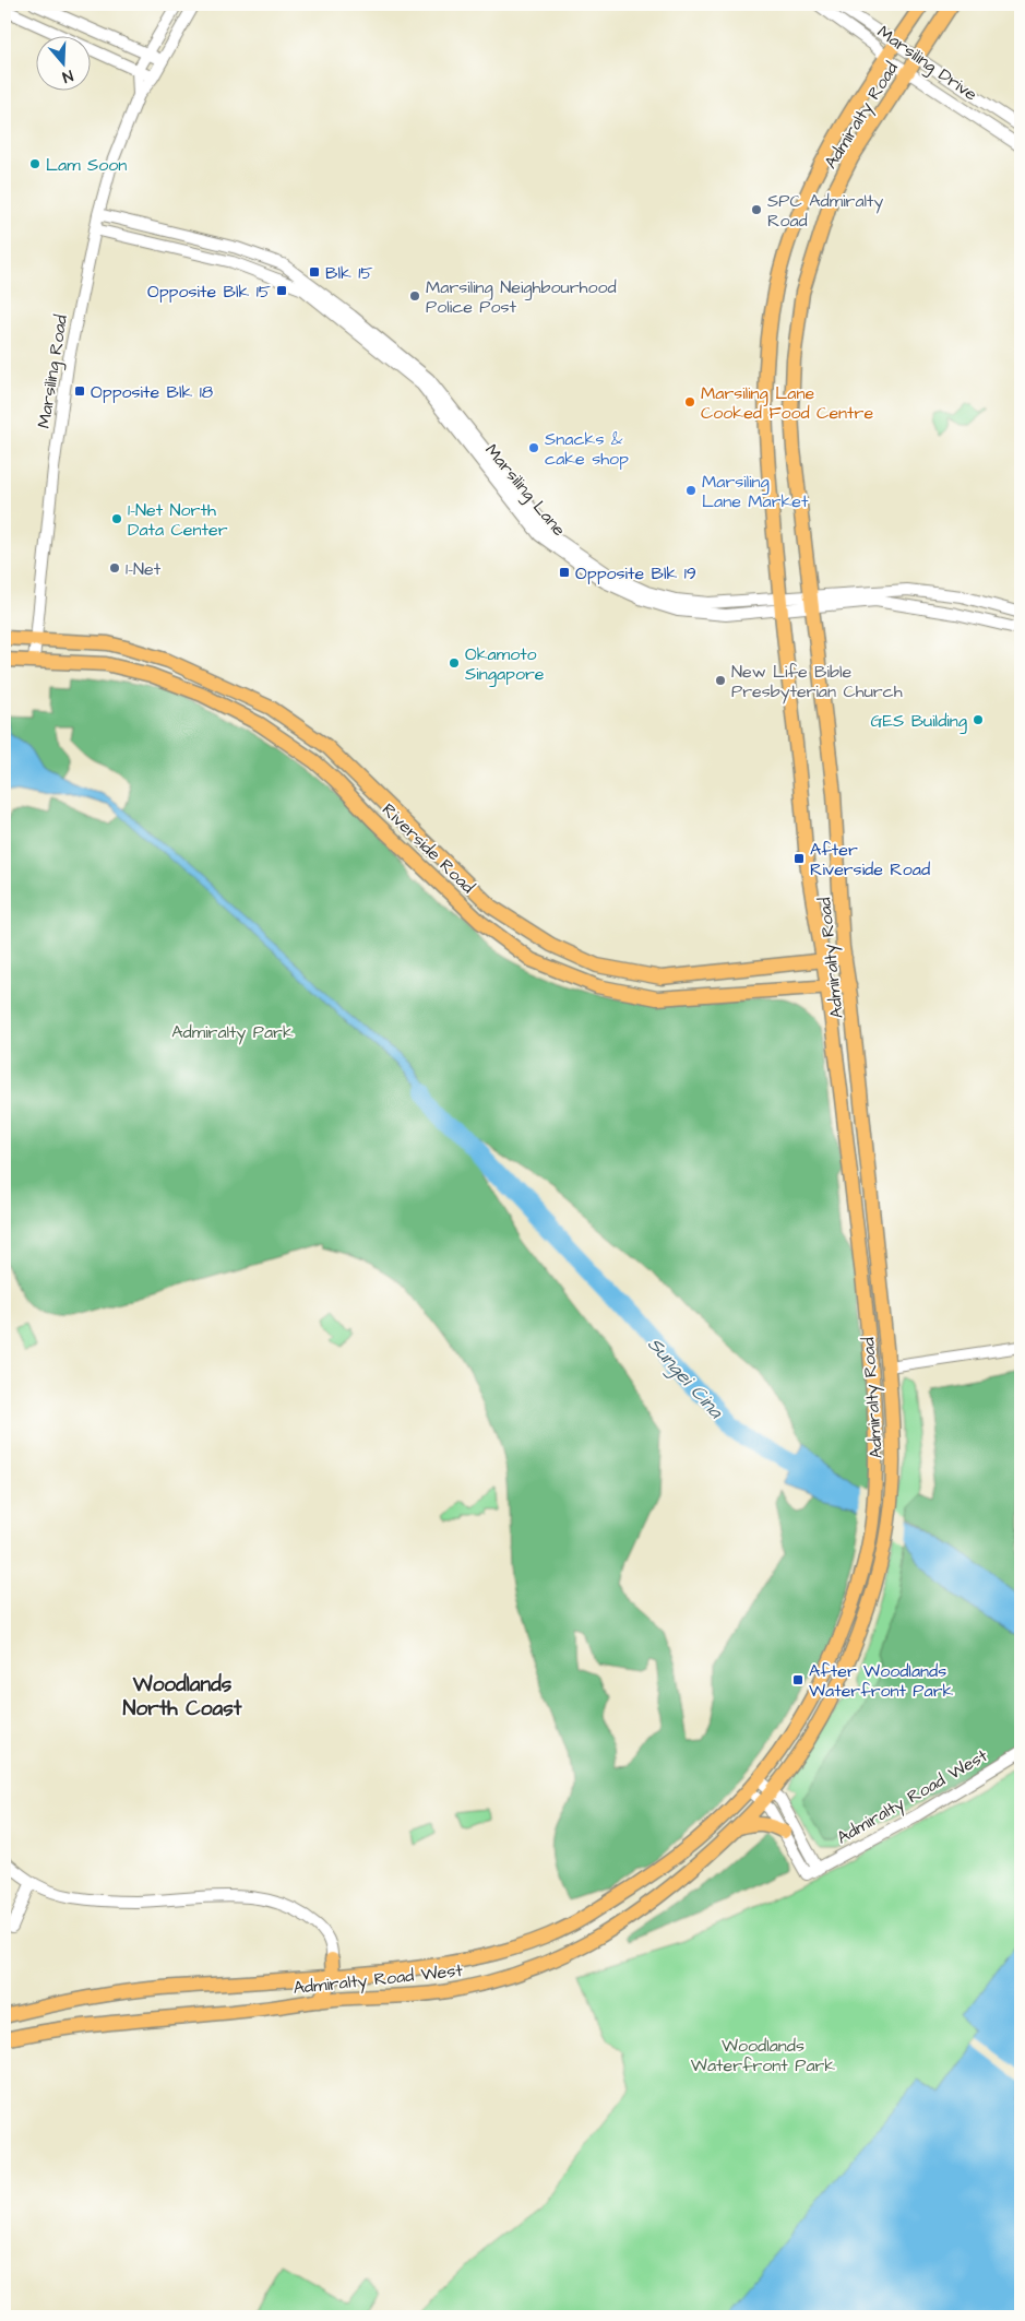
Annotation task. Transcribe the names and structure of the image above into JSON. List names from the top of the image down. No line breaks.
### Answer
{"streets":{"main road":["Admiralty Road","Riverside Road","Admiralty Road West"],"street":["Marsiling Drive","Marsiling Road","Marsiling Lane"]},"crossings":[["Marsiling Drive","Admiralty Road"],["Admiralty Road","Marsiling Lane"],["Admiralty Road","Riverside Road"],["Admiralty Road","Admiralty Road West"],["Marsiling Road","Marsiling Lane"],["Marsiling Road","Riverside Road"]],"districts":["Woodlands North Coast"],"water":["Sungei Cina"],"parks":["Admiralty Park","Woodlands Waterfront Park"],"places":{"other":["Lam Soon","SPC Admiralty Road","Marsiling Neighbourhood Police Post","Marsiling Lane Cooked Food Centre","Snacks & cake shop","Marsiling Lane Market","1-Net North Data Center","1-Net","Okamoto Singapore","New Life Bible Presbyterian Church","GES Building"],"transit":["Blk 15","Opposite Blk 15","Opposite Blk 18","Opposite Blk 19","After Riverside Road","After Woodlands Waterfront Park"]},"north":"bottom"}
